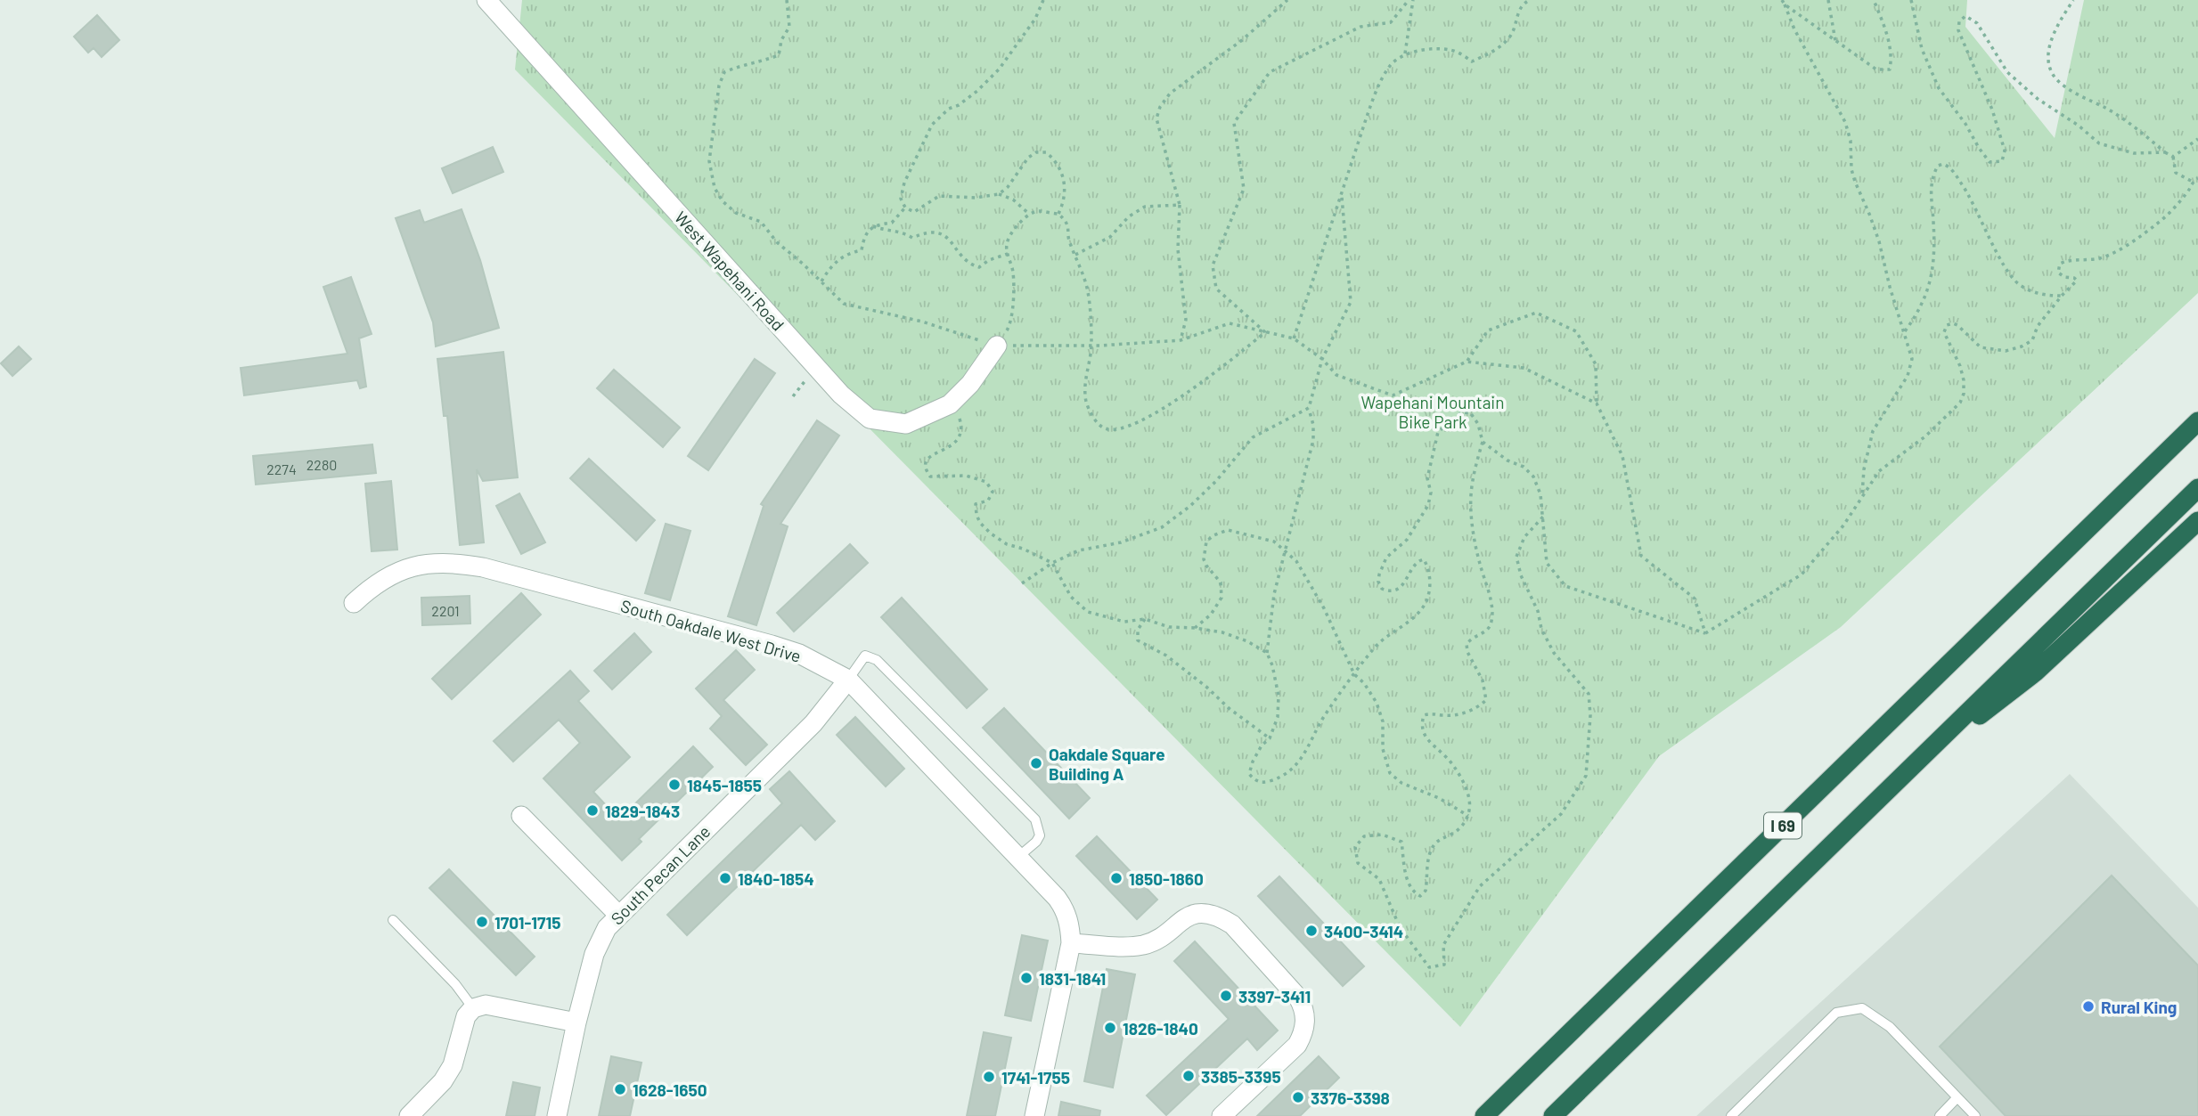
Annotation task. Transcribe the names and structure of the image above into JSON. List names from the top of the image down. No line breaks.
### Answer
{"streets":{"highway":["I 69"],"street":["West Wapehani Road","South Oakdale West Drive","South Pecan Lane"]},"crossings":[["South Oakdale West Drive","South Pecan Lane"]],"parks":["Wapehani Mountain Bike Park"],"places":["Oakdale Square Building A","1845-1855","1829-1843","1840-1854","1850-1860","1701-1715","3400-3414","1831-1841","3397-3411","Rural King","1826-1840","3385-3395","1741-1755","1628-1650","3376-3398"],"house_numbers":["2280","2274","2201"]}
